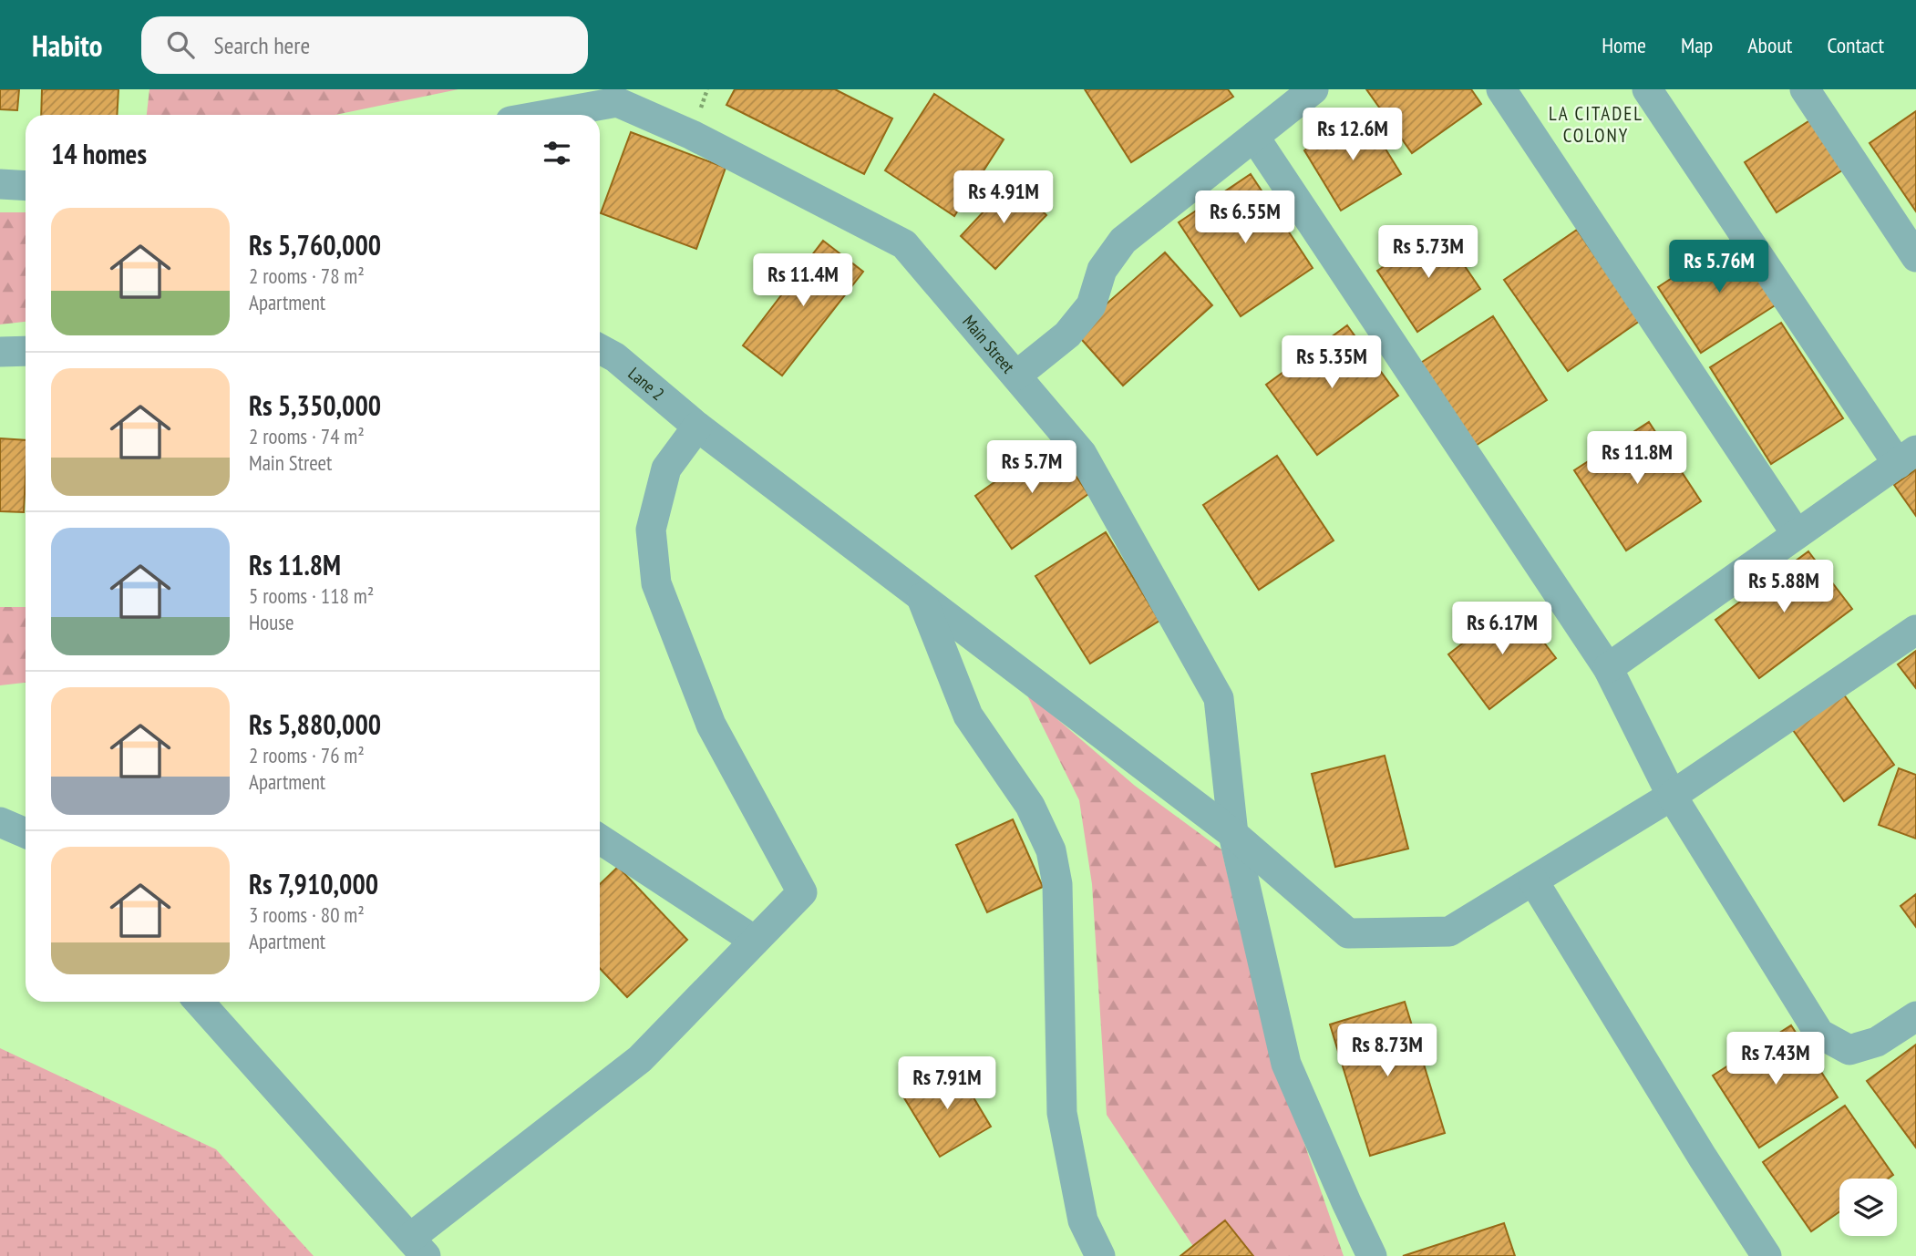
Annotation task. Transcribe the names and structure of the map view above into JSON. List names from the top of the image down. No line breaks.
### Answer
{"streets":{"street":["Main Street","Lane 2"]},"crossings":[["Main Street","Lane 2"]],"districts":["LA CITADEL COLONY"],"page":{"header":"Habito","search":"Search here","nav":["Home","Map","About","Contact"],"price":["Rs 12.6M","Rs 4.91M","Rs 6.55M","Rs 5.73M","Rs 5.76M","Rs 11.4M","Rs 5.35M","Rs 11.8M","Rs 5.7M","Rs 5.88M","Rs 6.17M","Rs 8.73M","Rs 7.43M","Rs 7.91M"],"heading":"14 homes","list":[{"name":"Rs 5,760,000","note":"2 rooms · 78 m² · Apartment"},{"name":"Rs 5,350,000","note":"2 rooms · 74 m² · Main Street"},{"name":"Rs 11.8M","note":"5 rooms · 118 m² · House"},{"name":"Rs 5,880,000","note":"2 rooms · 76 m² · Apartment"},{"name":"Rs 7,910,000","note":"3 rooms · 80 m² · Apartment"}]}}
